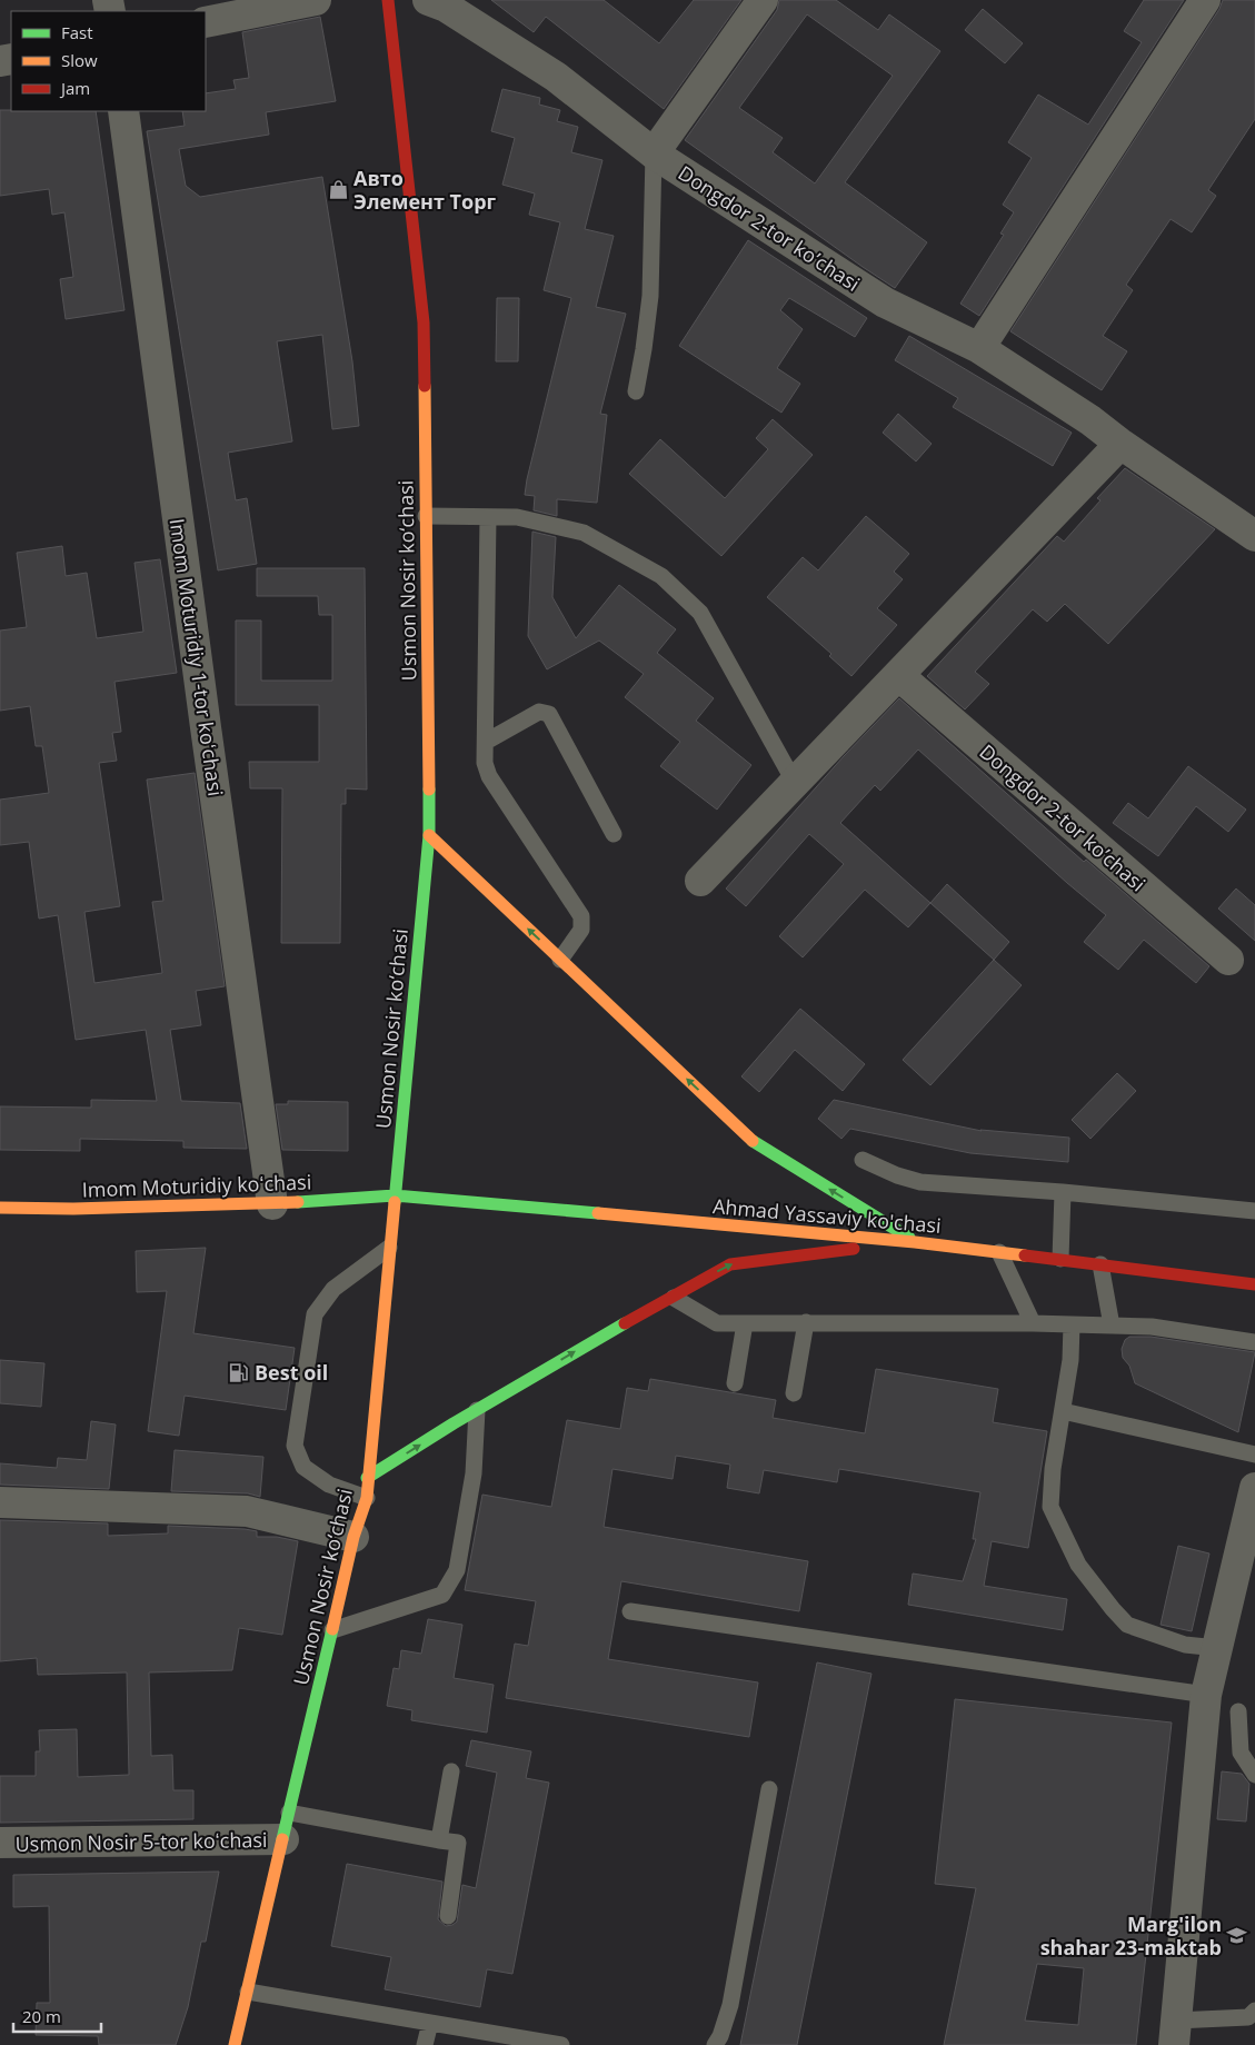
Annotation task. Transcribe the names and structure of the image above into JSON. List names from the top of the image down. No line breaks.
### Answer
{"streets":{"main road":["Usmon Nosir ko‘chasi","Imom Moturidiy koʻchasi","Ahmad Yassaviy ko'chasi"],"street":["Dongdor 2-tor koʼchasi","Imom Moturidiy 1-tor koʻchasi","Usmon Nosir 5-tor koʻchasi"]},"crossings":[["Usmon Nosir ko‘chasi","Imom Moturidiy koʻchasi"],["Usmon Nosir ko‘chasi","Ahmad Yassaviy ko'chasi"],["Usmon Nosir ko‘chasi","Usmon Nosir 5-tor koʻchasi"],["Imom Moturidiy 1-tor koʻchasi","Imom Moturidiy koʻchasi"],["Imom Moturidiy koʻchasi","Ahmad Yassaviy ko'chasi"]],"places":{"shop":["Авто Элемент Торг"],"fuel station":["Best oil"],"school or university":["Marg'ilon shahar 23-maktab"]},"legend":["Fast","Slow","Jam"],"scale_bar":"20 m"}
